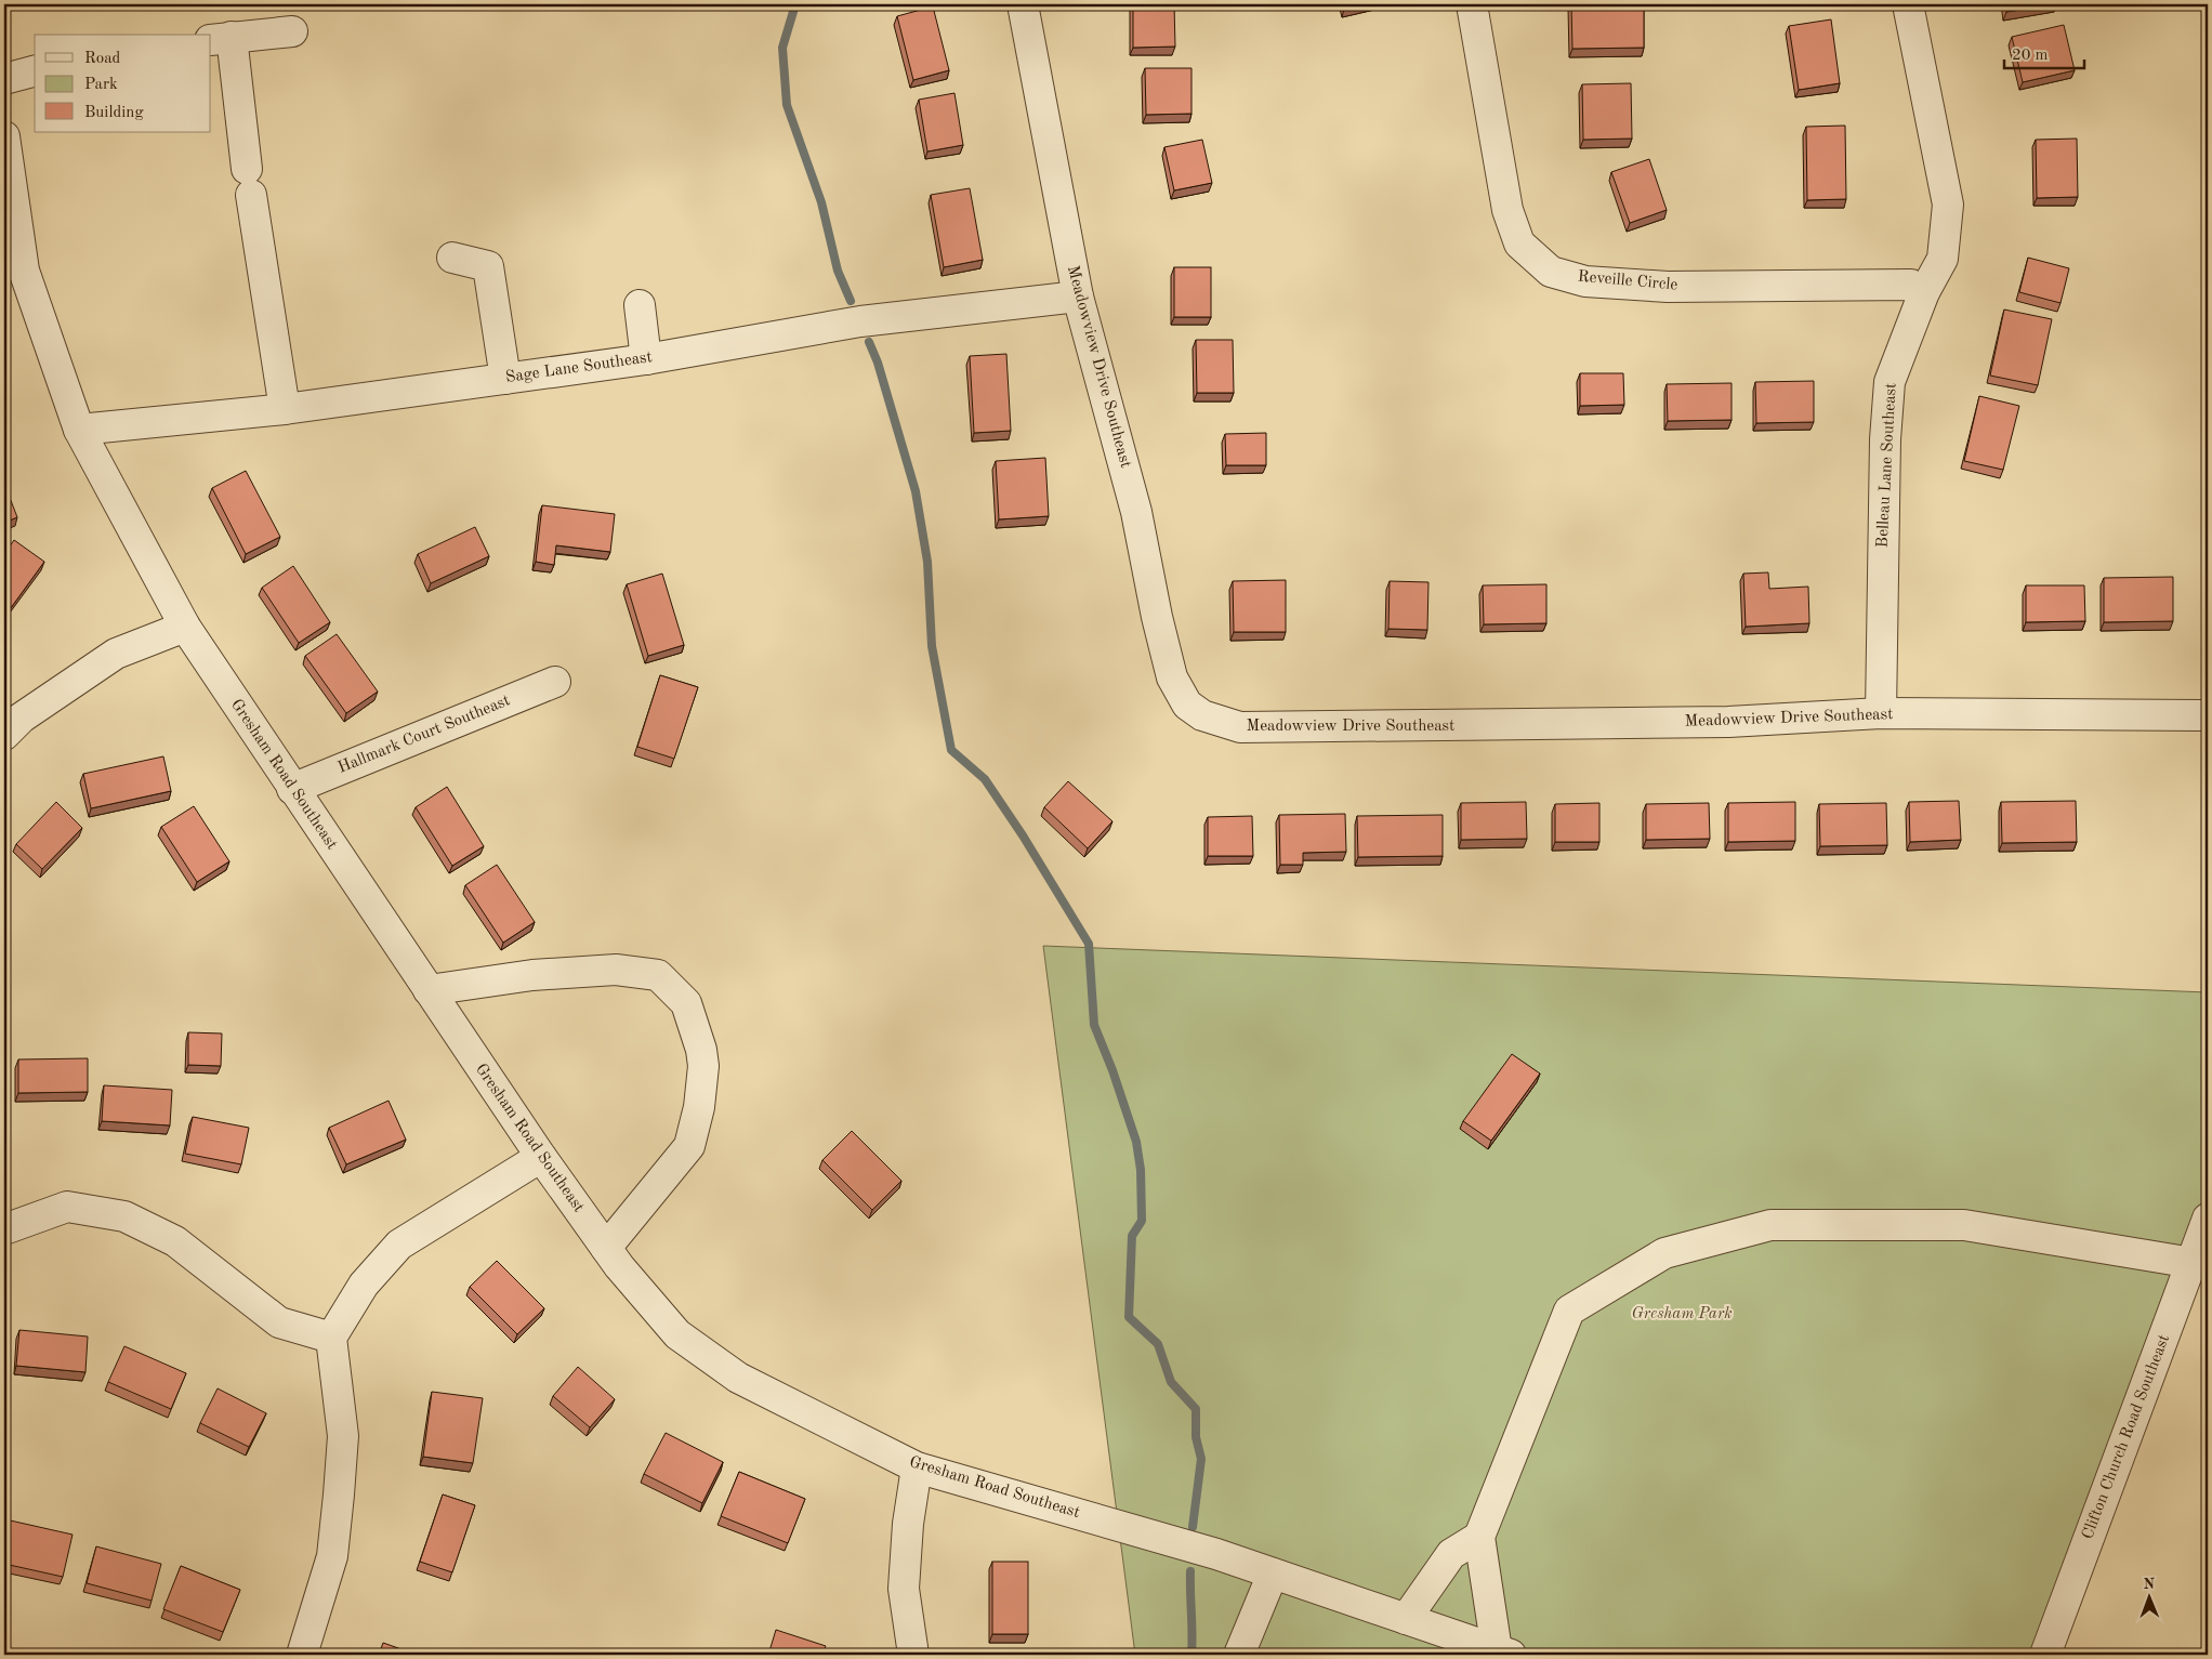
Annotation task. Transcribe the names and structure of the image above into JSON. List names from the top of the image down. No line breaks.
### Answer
{"streets":{"street":["Reveille Circle","Meadowview Drive Southeast","Sage Lane Southeast","Belleau Lane Southeast","Hallmark Court Southeast","Gresham Road Southeast","Clifton Church Road Southeast"]},"crossings":[["Reveille Circle","Belleau Lane Southeast"],["Meadowview Drive Southeast","Sage Lane Southeast"],["Meadowview Drive Southeast","Belleau Lane Southeast"],["Sage Lane Southeast","Gresham Road Southeast"],["Hallmark Court Southeast","Gresham Road Southeast"]],"parks":["Gresham Park"],"legend":["Road","Park","Building"],"scale_bar":"20 m","north":"top"}
